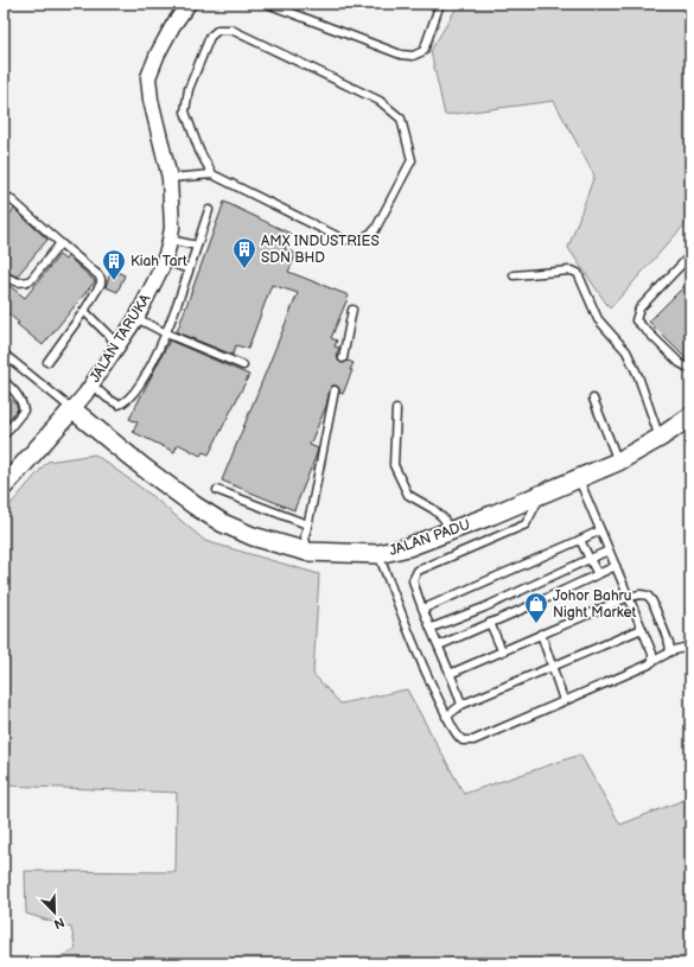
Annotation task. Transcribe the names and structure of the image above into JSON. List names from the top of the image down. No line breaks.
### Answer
{"streets":{"street":["JALAN TARUKA","JALAN PADU"]},"crossings":[["JALAN TARUKA","JALAN PADU"]],"places":{"building":["AMX INDUSTRIES SDN BHD","Kiah Tart"],"shop":["Johor Bahru Night Market"]},"north":"bottom right"}
